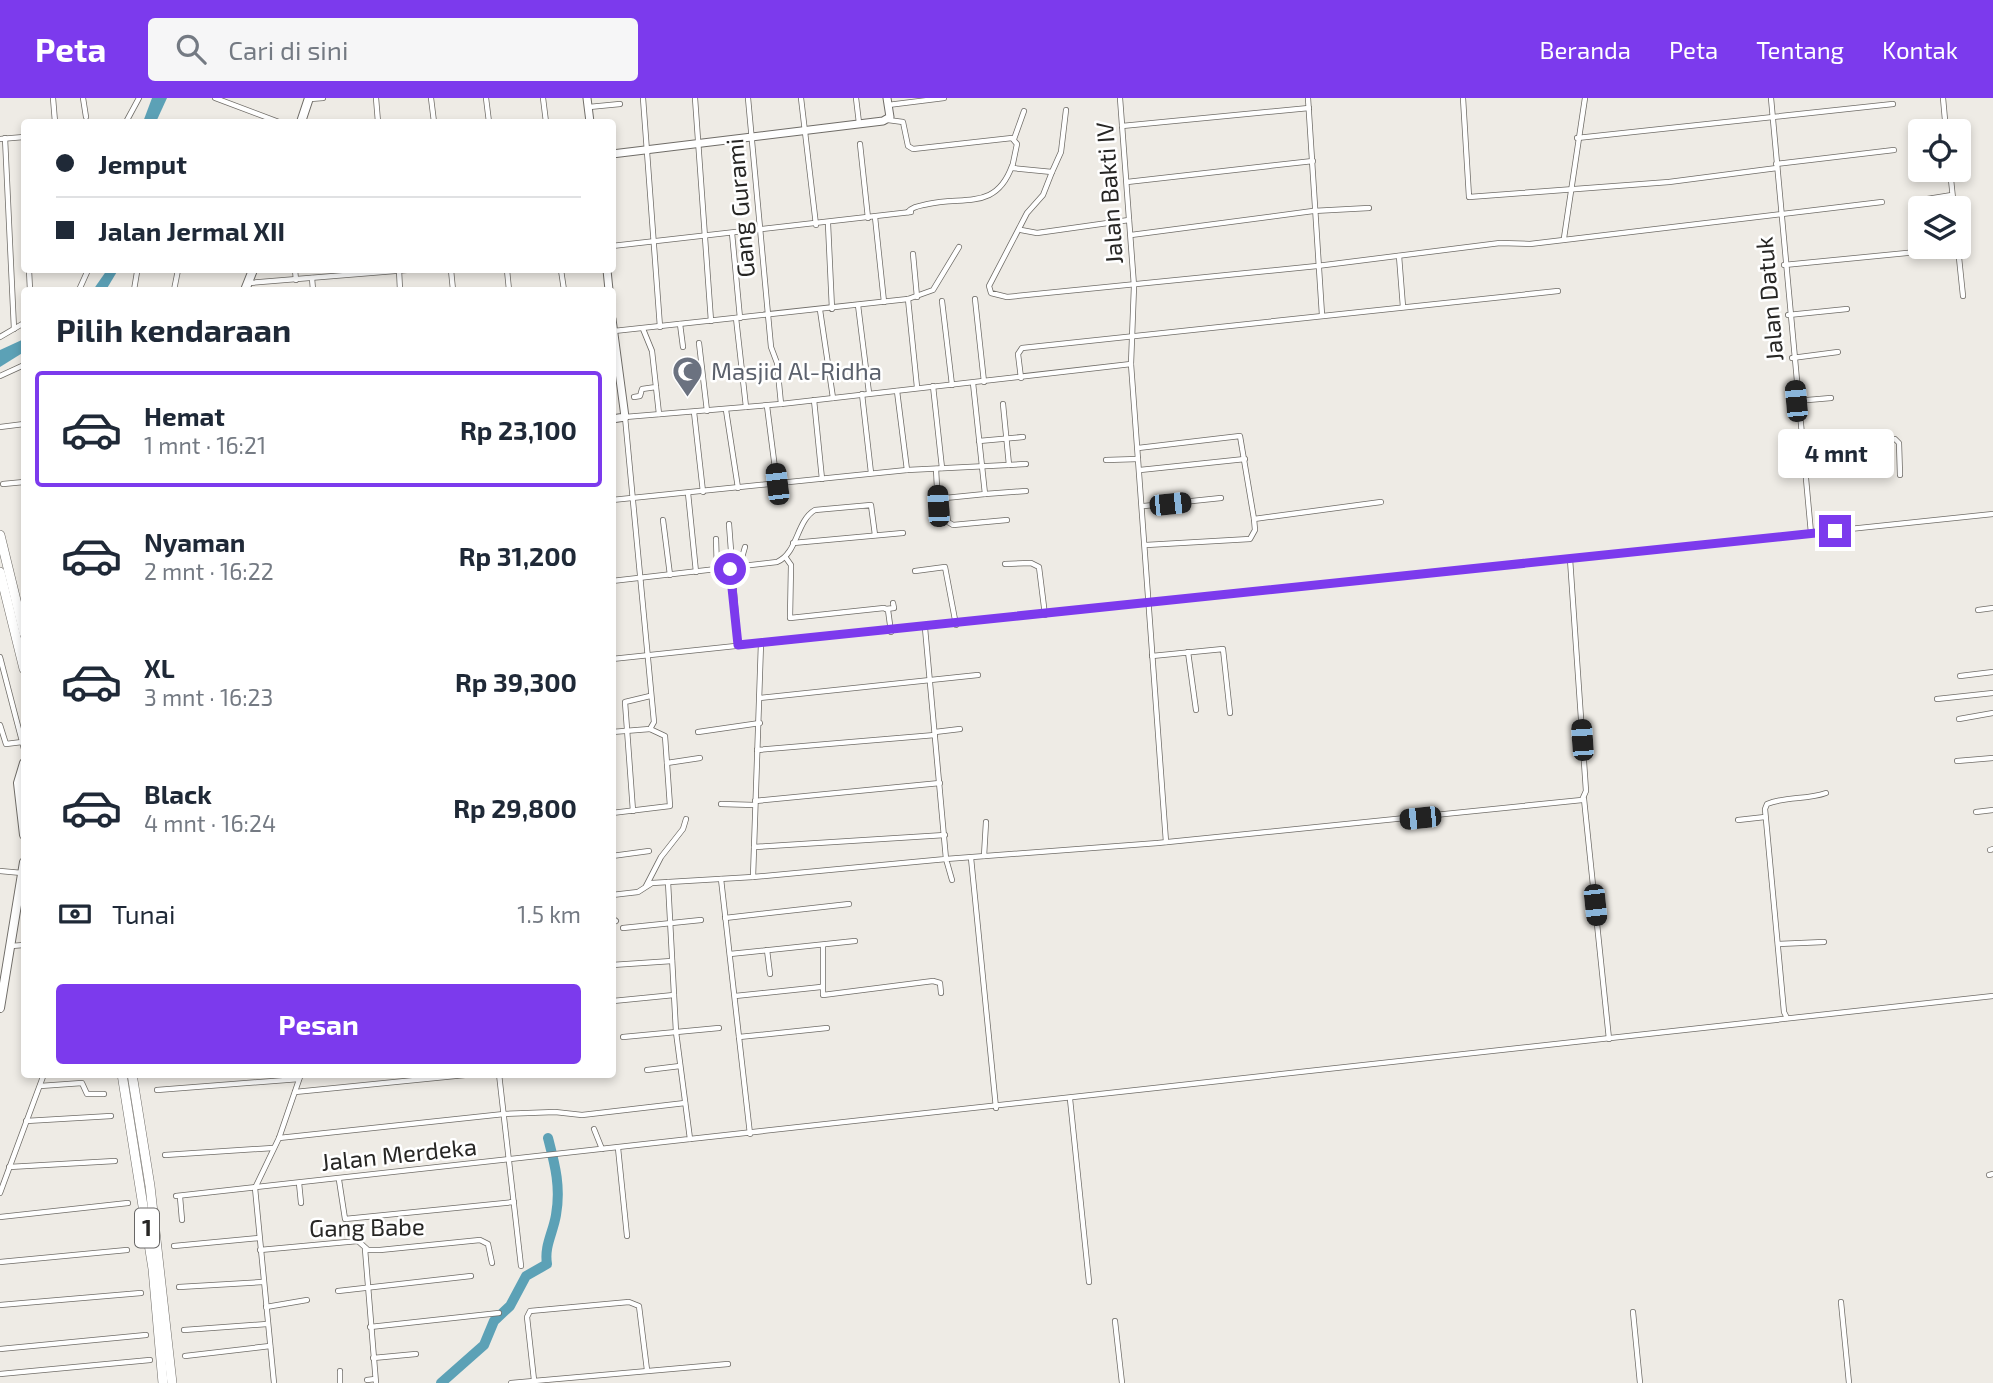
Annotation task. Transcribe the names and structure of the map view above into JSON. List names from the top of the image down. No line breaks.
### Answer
{"streets":{"highway":["1"],"street":["Jalan Bakti IV","Gang Gurami","Jalan Datuk","Jalan Merdeka","Gang Babe"]},"places":{"mosque":["Masjid Al-Ridha"]},"page":{"header":"Peta","search":"Cari di sini","nav":["Beranda","Peta","Tentang","Kontak"],"banner":["Jemput","Jalan Jermal XII"],"heading":"Pilih kendaraan","list":[{"name":"Hemat","note":"1 mnt · 16:21","value":"Rp 23,100"},{"name":"Nyaman","note":"2 mnt · 16:22","value":"Rp 31,200"},{"name":"XL","note":"3 mnt · 16:23","value":"Rp 39,300"},{"name":"Black","note":"4 mnt · 16:24","value":"Rp 29,800"}],"bubble":"4 mnt","pay":["Tunai","1.5 km"],"buttons":"Pesan"}}
